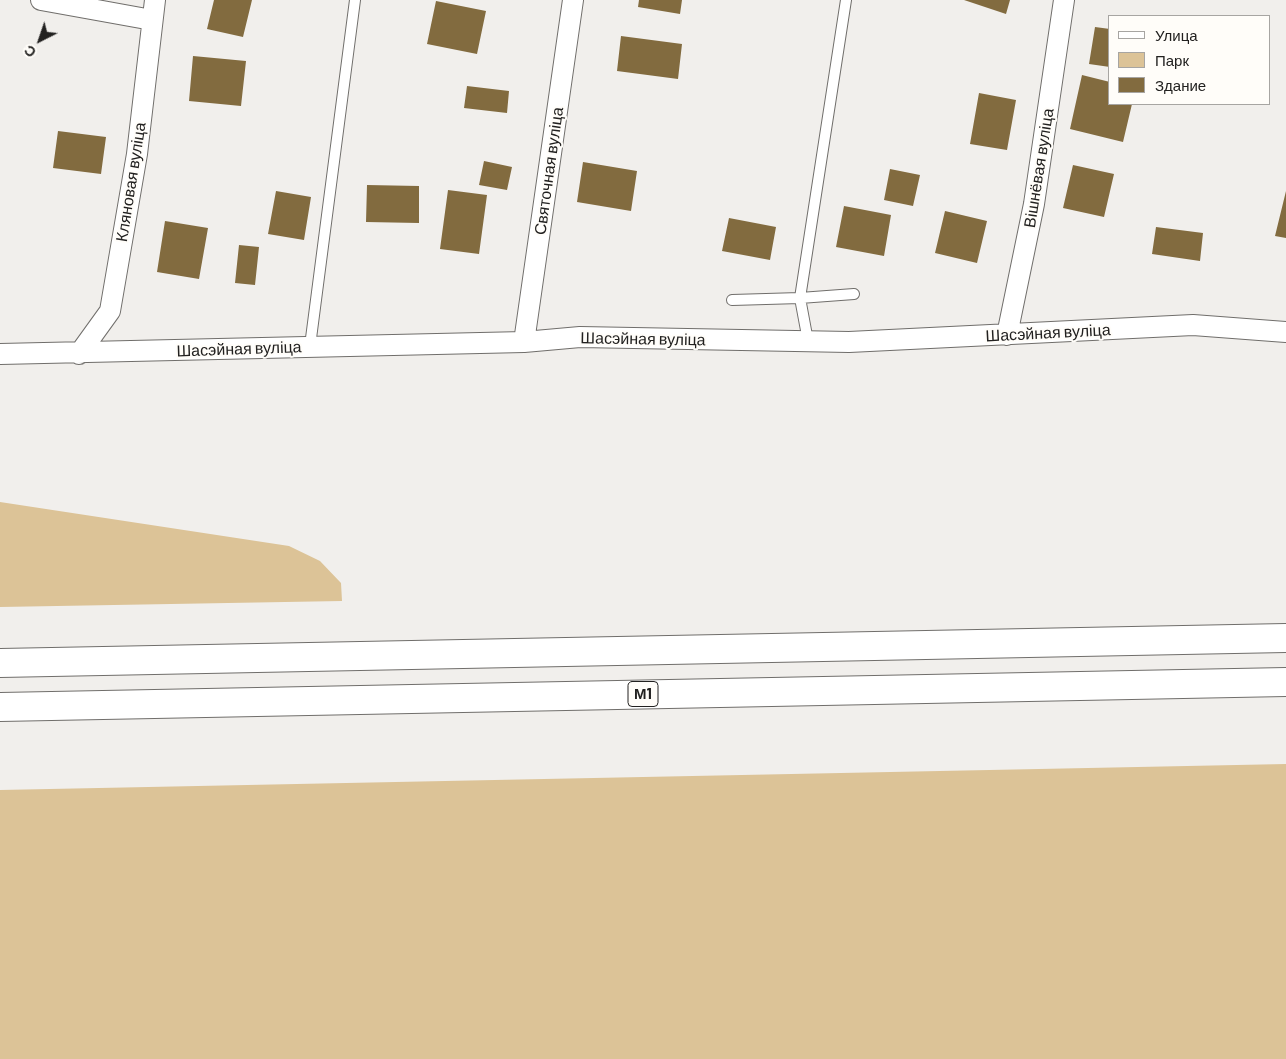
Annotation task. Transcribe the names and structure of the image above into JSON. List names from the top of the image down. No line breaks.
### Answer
{"streets":{"highway":["М1"],"street":["Вішнёвая вуліца","Святочная вуліца","Кляновая вуліца","Шасэйная вуліца"]},"crossings":[["Вішнёвая вуліца","Шасэйная вуліца"],["Святочная вуліца","Шасэйная вуліца"],["Кляновая вуліца","Шасэйная вуліца"]],"legend":["Улица","Парк","Здание"],"north":"bottom left"}
